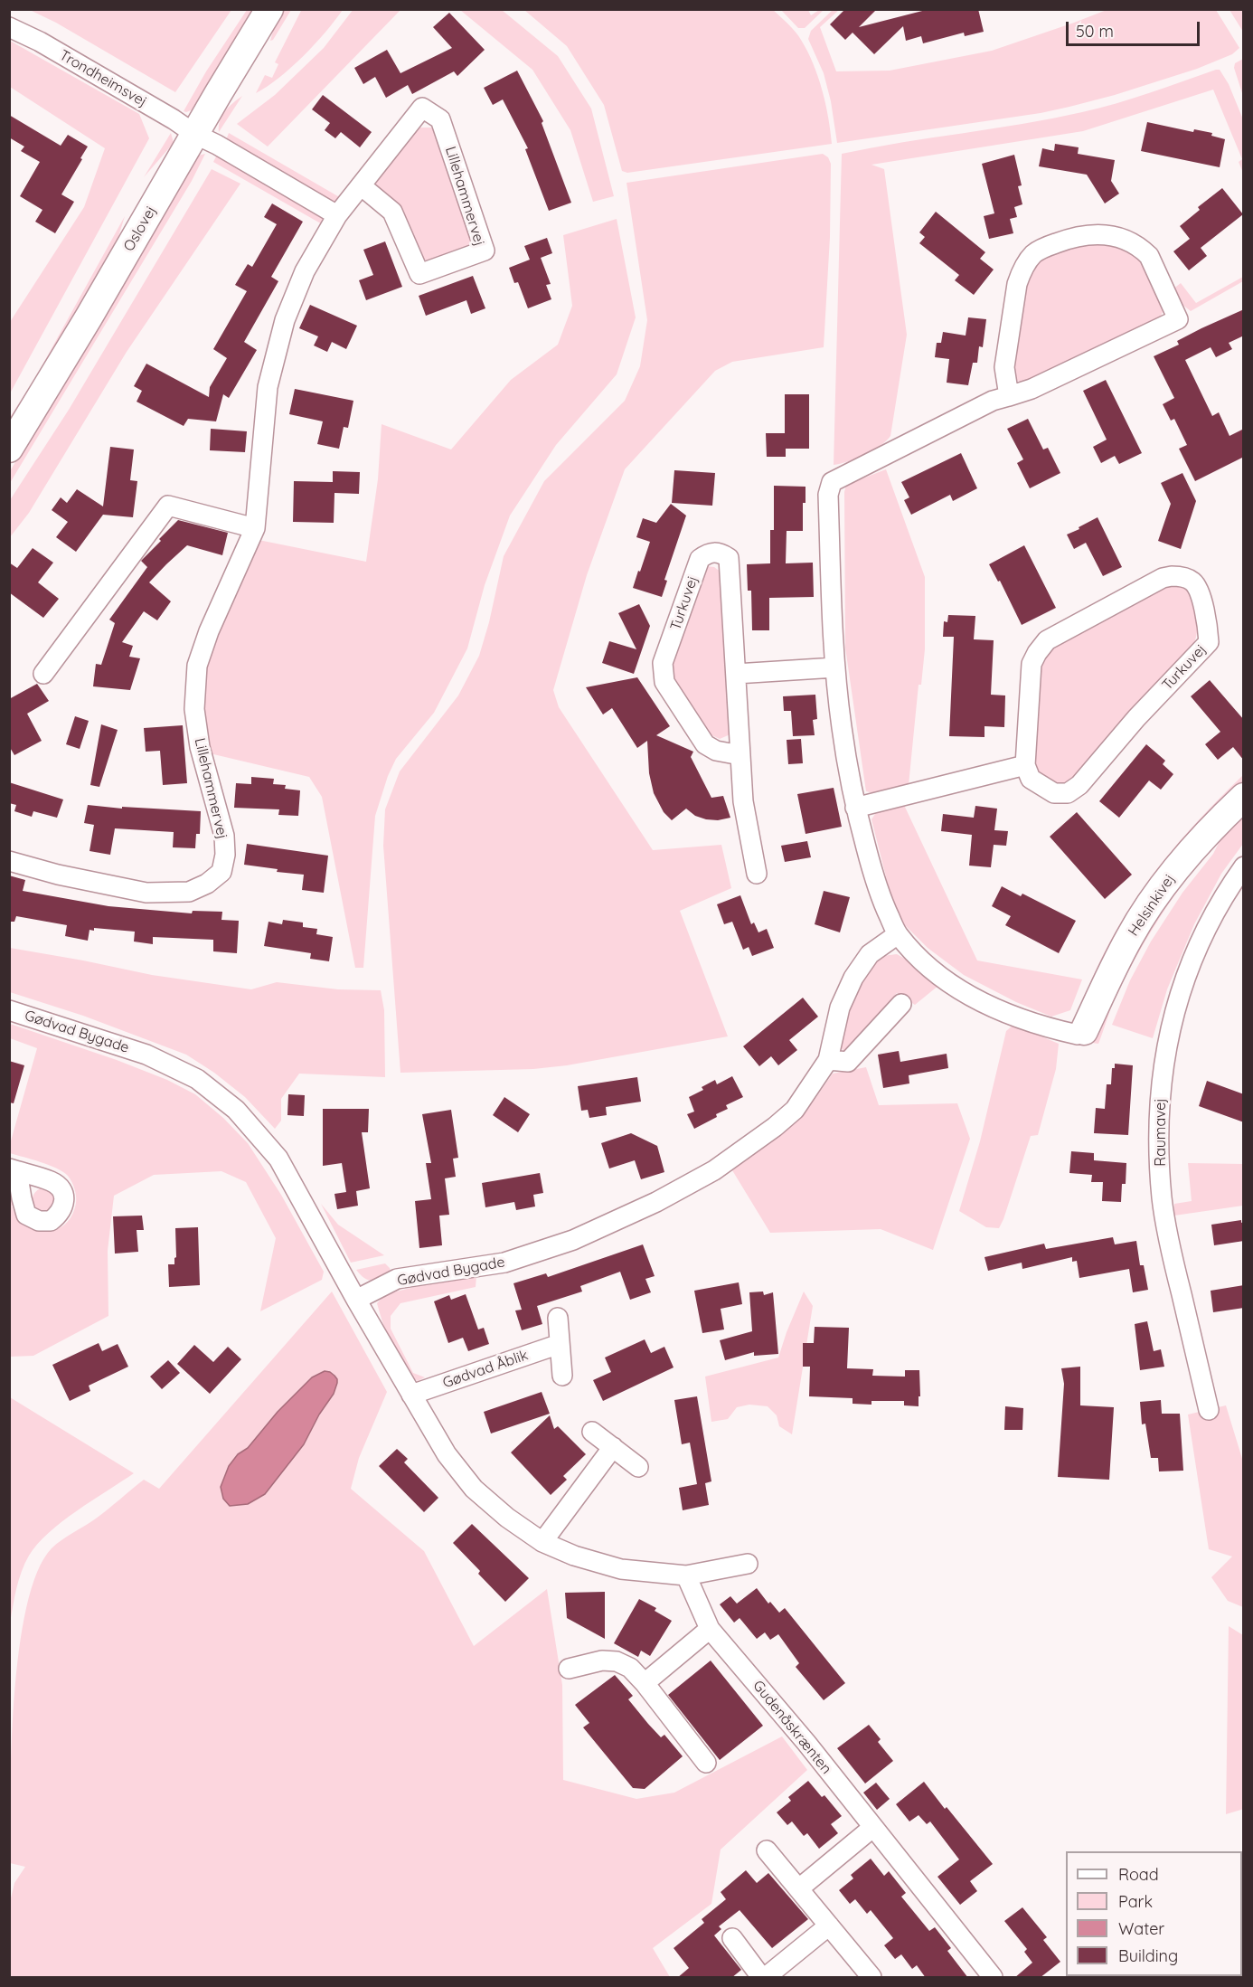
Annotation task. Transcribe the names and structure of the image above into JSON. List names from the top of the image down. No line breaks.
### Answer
{"streets":{"street":["Trondheimsvej","Lillehammervej","Oslovej","Turkuvej","Helsinkivej","Gødvad Bygade","Raumavej","Gødvad Åblik","Gudenåskrænten"]},"crossings":[["Trondheimsvej","Oslovej"]],"legend":["Road","Park","Water","Building"],"scale_bar":"50 m"}
